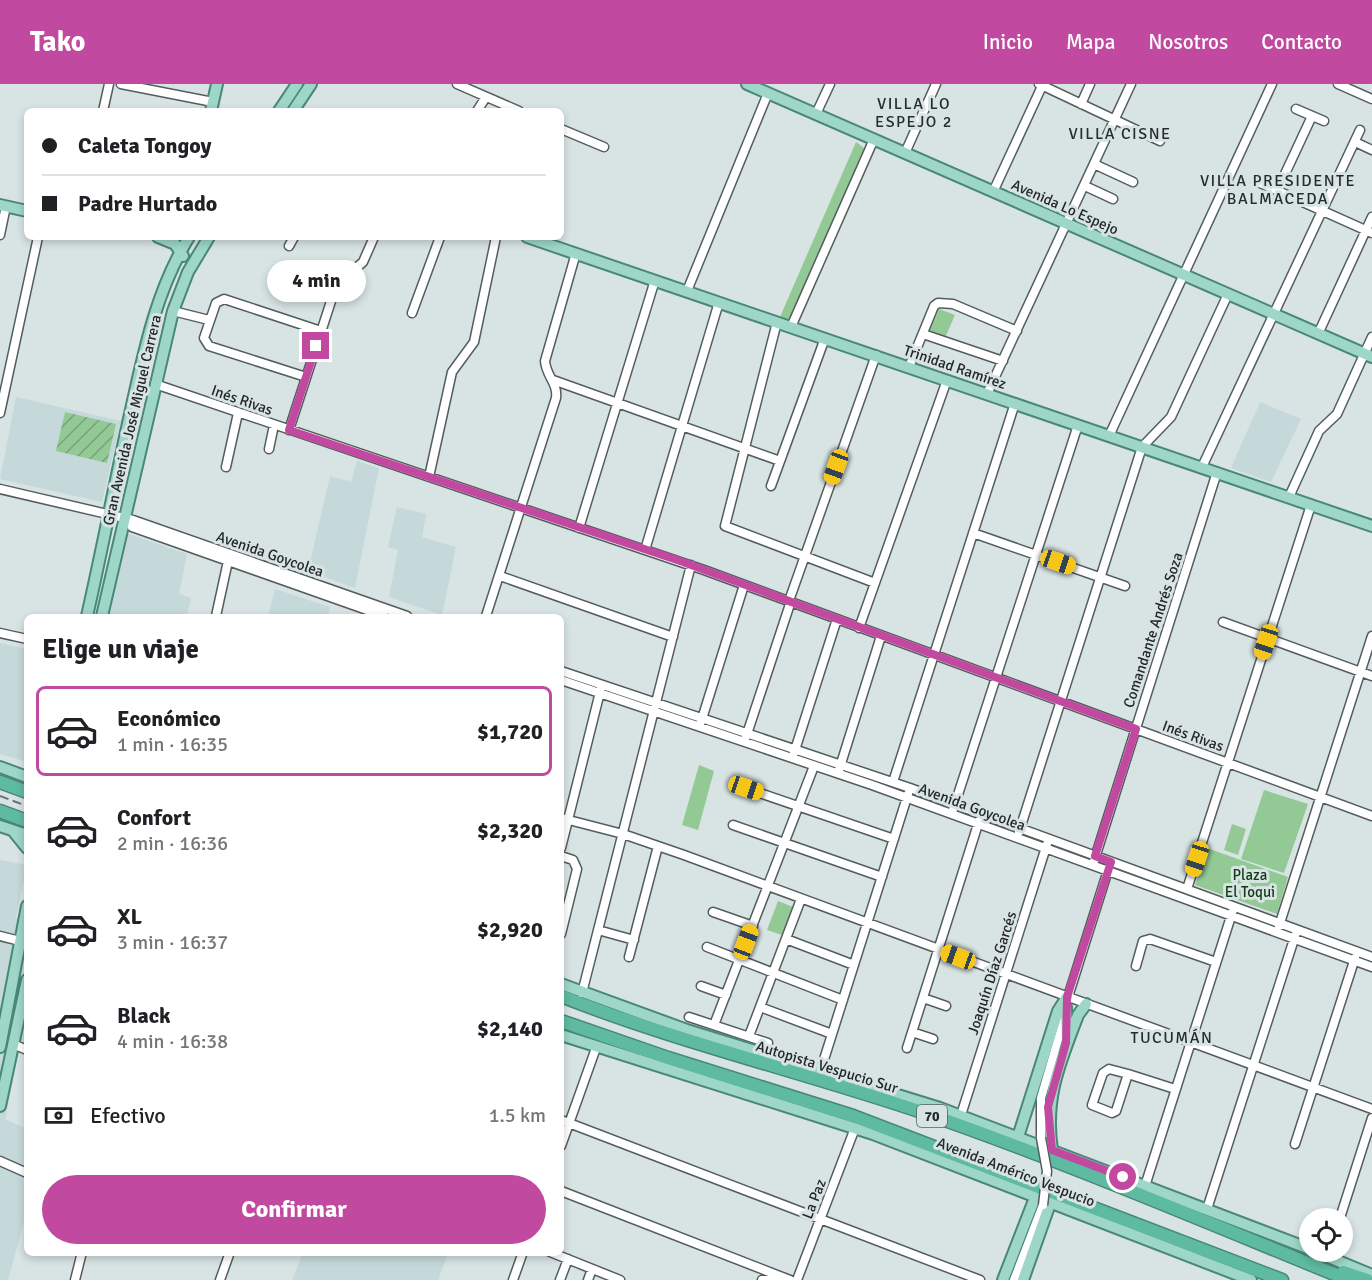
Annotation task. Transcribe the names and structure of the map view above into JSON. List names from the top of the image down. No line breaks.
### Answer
{"streets":{"highway":["Autopista Vespucio Sur","70"],"main road":["Avenida Lo Espejo","Trinidad Ramírez","Gran Avenida José Miguel Carrera","Avenida Américo Vespucio"],"street":["Inés Rivas","Avenida Goycolea","Comandante Andrés Soza","Joaquín Díaz Garcés","La Paz"]},"crossings":[["Trinidad Ramírez","Comandante Andrés Soza"],["Inés Rivas","Gran Avenida José Miguel Carrera"],["Inés Rivas","Comandante Andrés Soza"],["Gran Avenida José Miguel Carrera","Avenida Goycolea"],["Avenida Goycolea","Comandante Andrés Soza"],["Avenida Goycolea","Joaquín Díaz Garcés"],["Avenida Américo Vespucio","La Paz"]],"districts":["VILLA LO ESPEJO 2","VILLA CISNE","VILLA PRESIDENTE BALMACEDA","TUCUMÁN"],"parks":["Plaza El Toqui"],"page":{"header":"Tako","nav":["Inicio","Mapa","Nosotros","Contacto"],"banner":["Caleta Tongoy","Padre Hurtado"],"bubble":"4 min","heading":"Elige un viaje","list":[{"name":"Económico","note":"1 min · 16:35","value":"$1,720"},{"name":"Confort","note":"2 min · 16:36","value":"$2,320"},{"name":"XL","note":"3 min · 16:37","value":"$2,920"},{"name":"Black","note":"4 min · 16:38","value":"$2,140"}],"pay":["Efectivo","1.5 km"],"buttons":"Confirmar"}}
